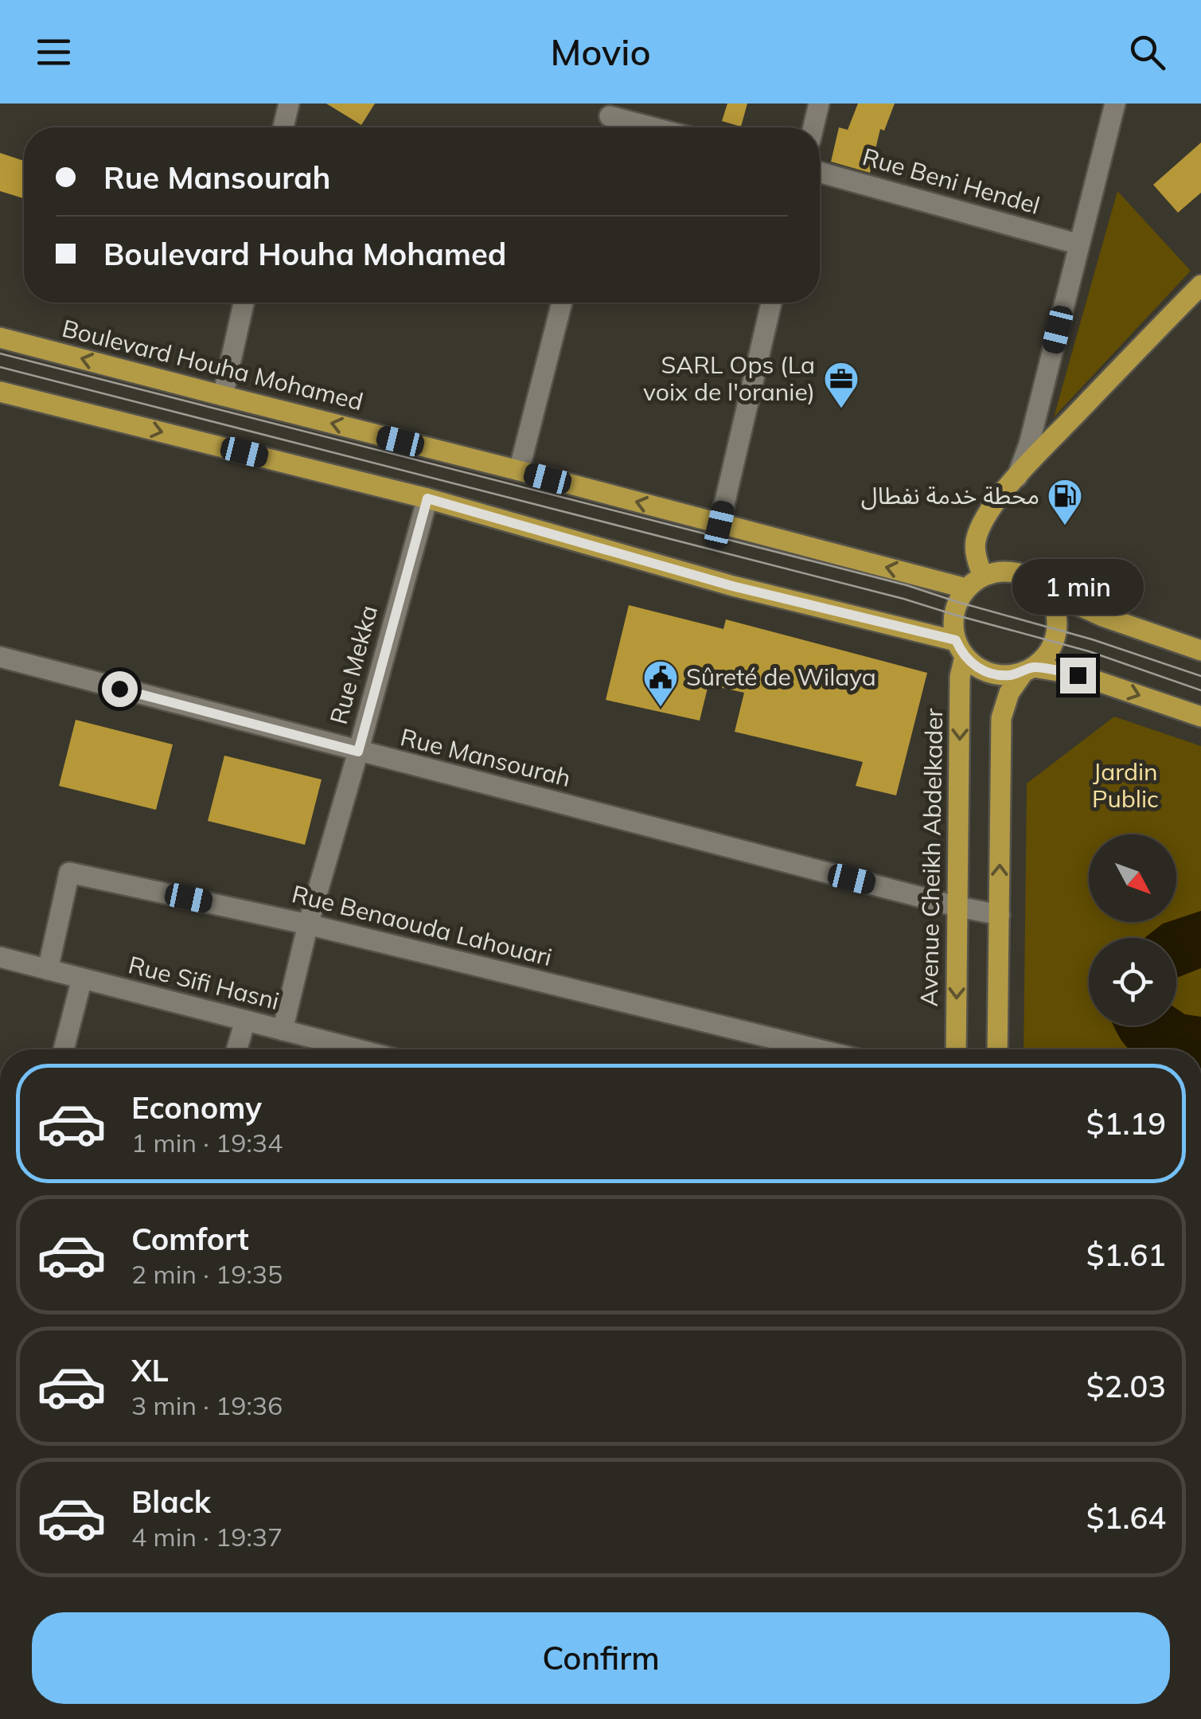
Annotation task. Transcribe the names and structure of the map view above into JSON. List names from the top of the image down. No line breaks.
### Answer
{"streets":{"main road":["Boulevard Houha Mohamed","Avenue Cheikh Abdelkader"],"street":["Rue Beni Hendel","Rue Mekka","Rue Mansourah","Rue Benaouda Lahouari","Rue Sifi Hasni"]},"crossings":[["Boulevard Houha Mohamed","Avenue Cheikh Abdelkader"],["Rue Mekka","Rue Mansourah"],["Rue Mekka","Rue Benaouda Lahouari"],["Rue Mekka","Rue Sifi Hasni"],["Rue Mansourah","Avenue Cheikh Abdelkader"],["Rue Benaouda Lahouari","Rue Sifi Hasni"]],"parks":["Jardin Public"],"places":{"office":["SARL Ops (La voix de l'oranie)"],"fuel station":["محطة خدمة نفطال"],"public building":["Sûreté de Wilaya"]},"north":"bottom right","page":{"header":"Movio","banner":["Rue Mansourah","Boulevard Houha Mohamed"],"bubble":"1 min","list":[{"name":"Economy","note":"1 min · 19:34","value":"$1.19"},{"name":"Comfort","note":"2 min · 19:35","value":"$1.61"},{"name":"XL","note":"3 min · 19:36","value":"$2.03"},{"name":"Black","note":"4 min · 19:37","value":"$1.64"}],"buttons":"Confirm"}}
